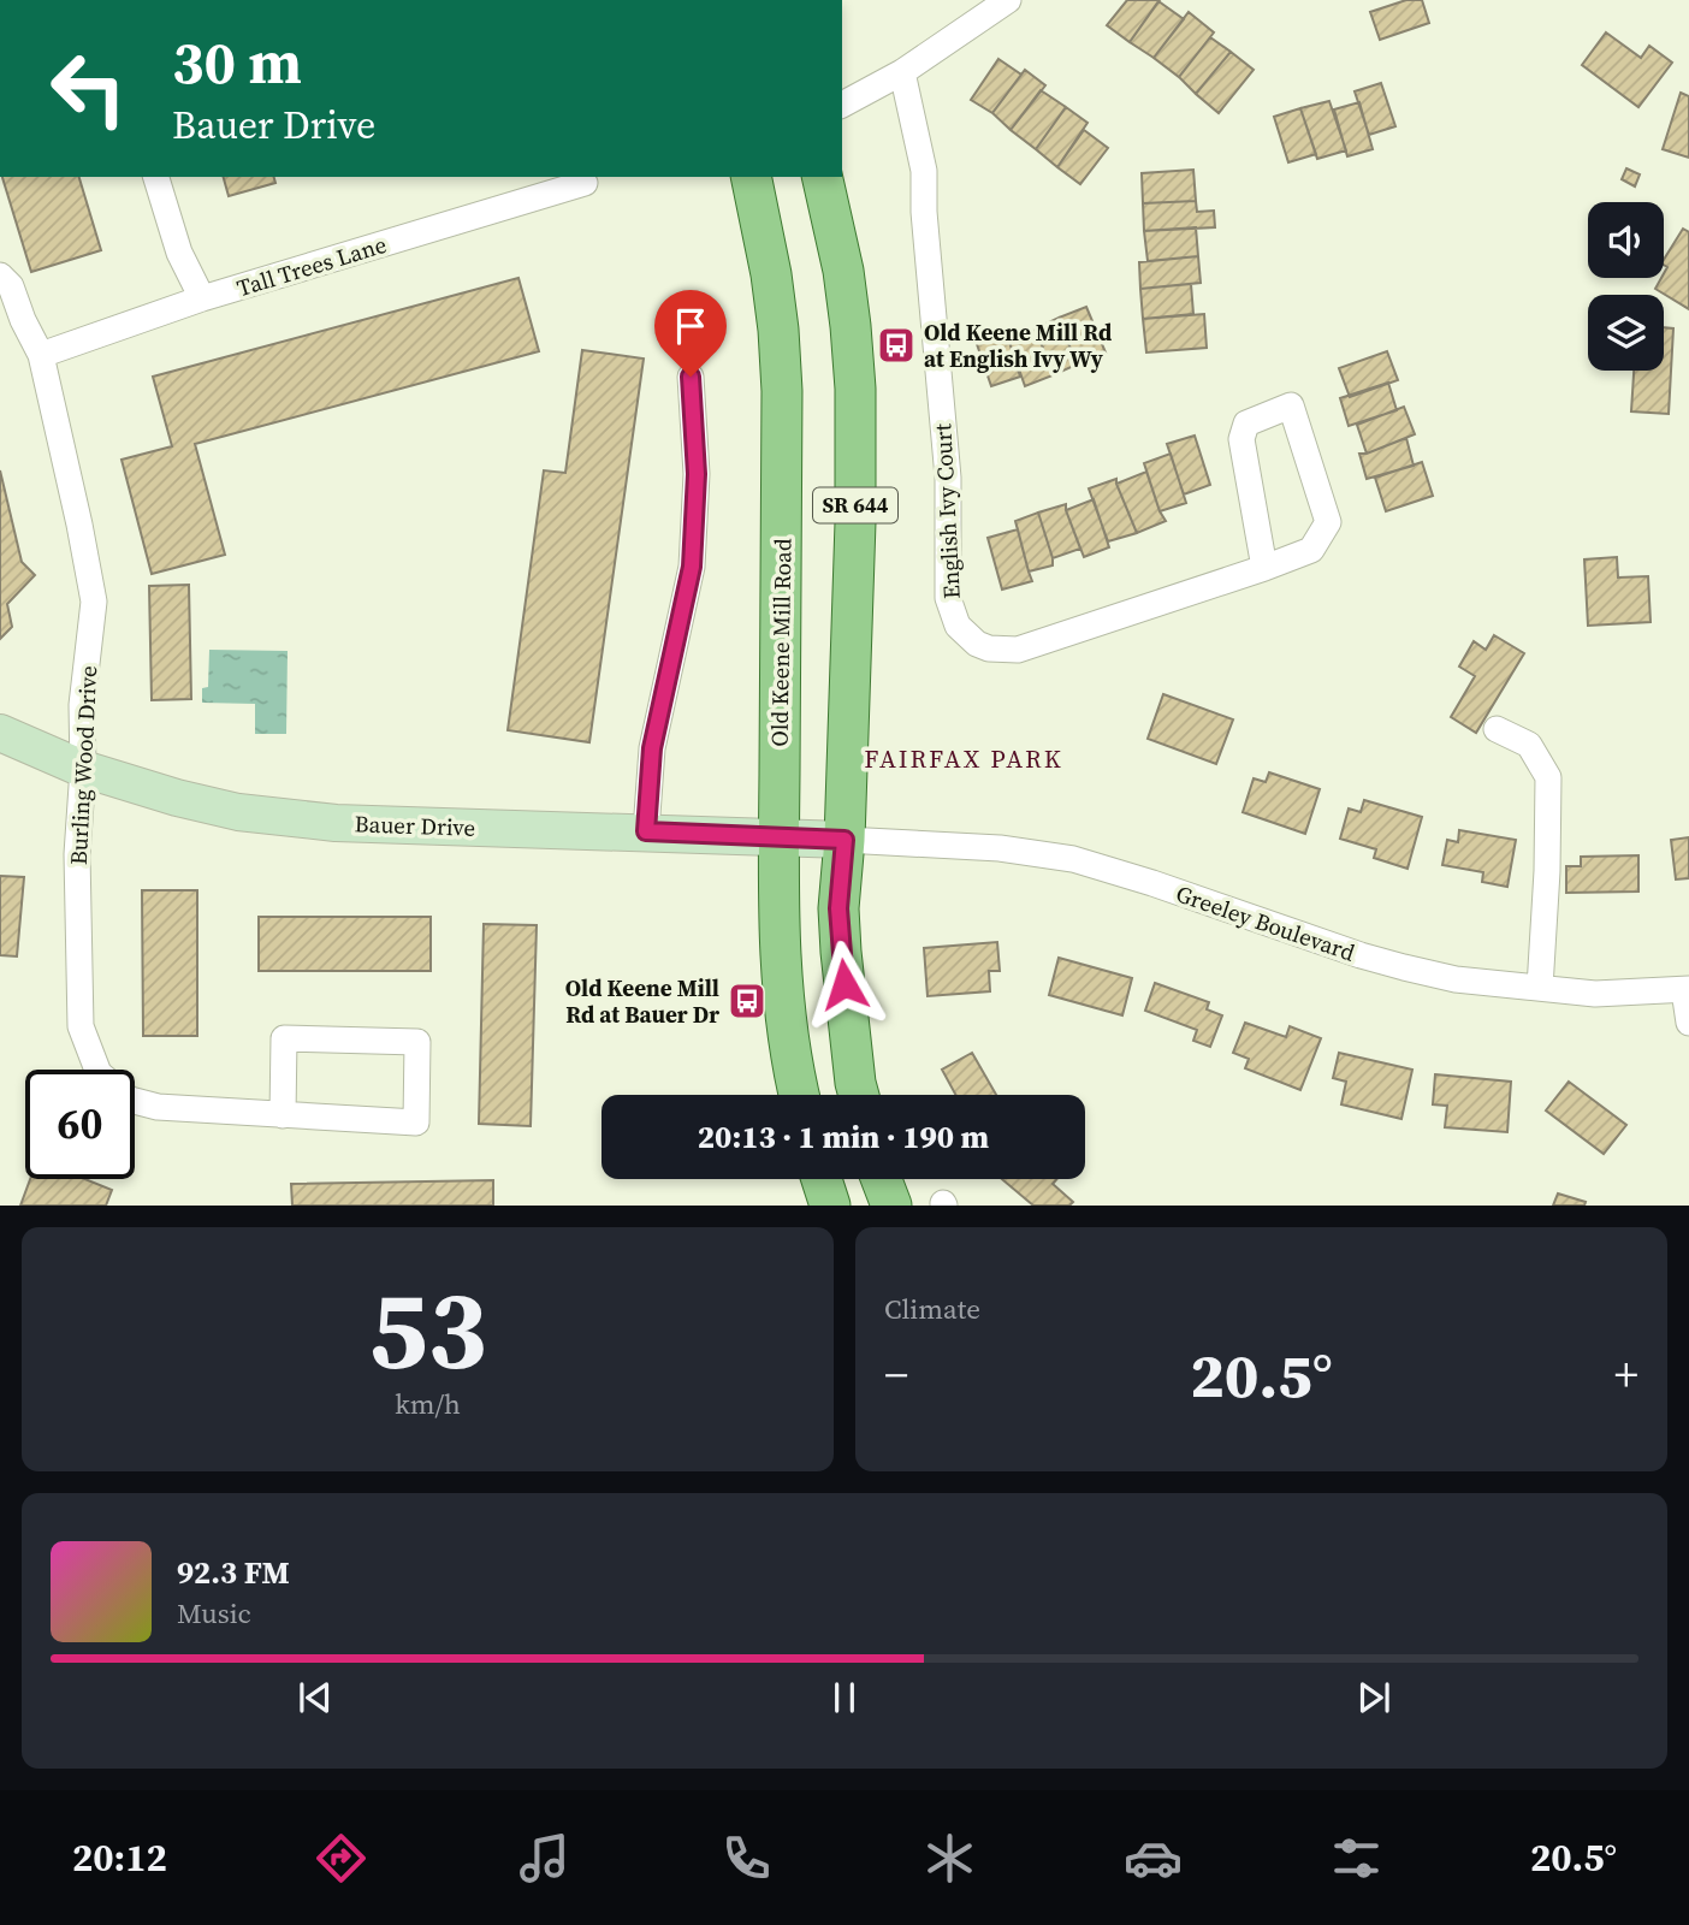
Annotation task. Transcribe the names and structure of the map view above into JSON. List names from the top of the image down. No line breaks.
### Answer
{"streets":{"main road":["SR 644","Old Keene Mill Road"],"street":["Tall Trees Lane","English Ivy Court","Burling Wood Drive","Bauer Drive","Greeley Boulevard"]},"crossings":[["Tall Trees Lane","Burling Wood Drive"],["SR 644","Bauer Drive"],["SR 644","Greeley Boulevard"],["Old Keene Mill Road","Bauer Drive"],["Burling Wood Drive","Bauer Drive"],["Bauer Drive","Greeley Boulevard"]],"districts":["FAIRFAX PARK"],"places":{"bus stop":["Old Keene Mill Rd at English Ivy Wy","Old Keene Mill Rd at Bauer Dr"]},"page":{"turn":["30 m","Bauer Drive"],"limit":"60","trip":"20:13 · 1 min · 190 m","tile":[["53","km/h"],"Climate"],"heat":["−","20.5°","+"],"song":["92.3 FM","Music"],"tabs":["20:12","20.5°"]}}
